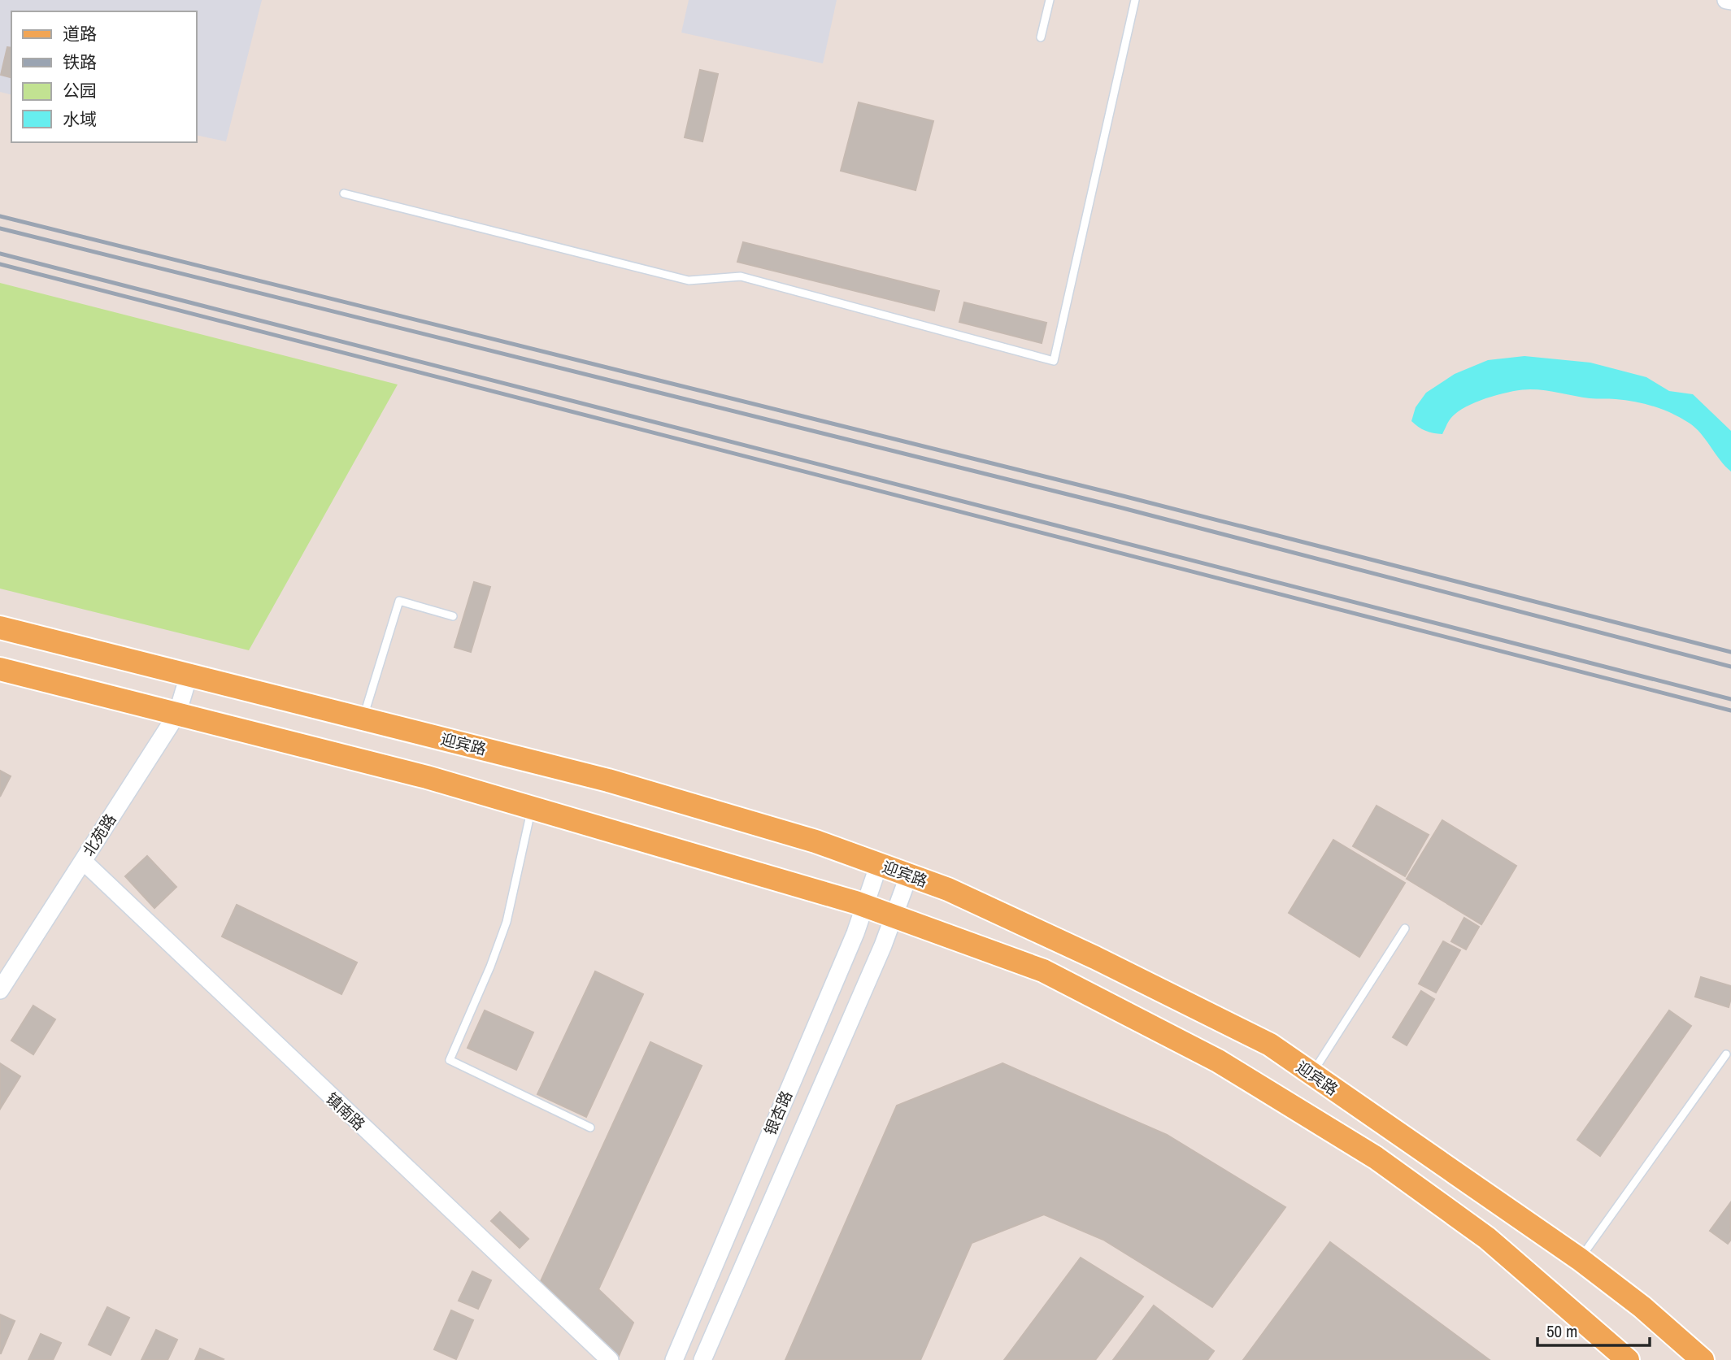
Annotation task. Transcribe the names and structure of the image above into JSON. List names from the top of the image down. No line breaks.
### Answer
{"streets":{"main road":["迎宾路"],"street":["北苑路","镇南路","银杏路"]},"crossings":[["迎宾路","北苑路"],["迎宾路","银杏路"],["北苑路","镇南路"]],"legend":["道路","铁路","公园","水域"],"scale_bar":"50 m"}
